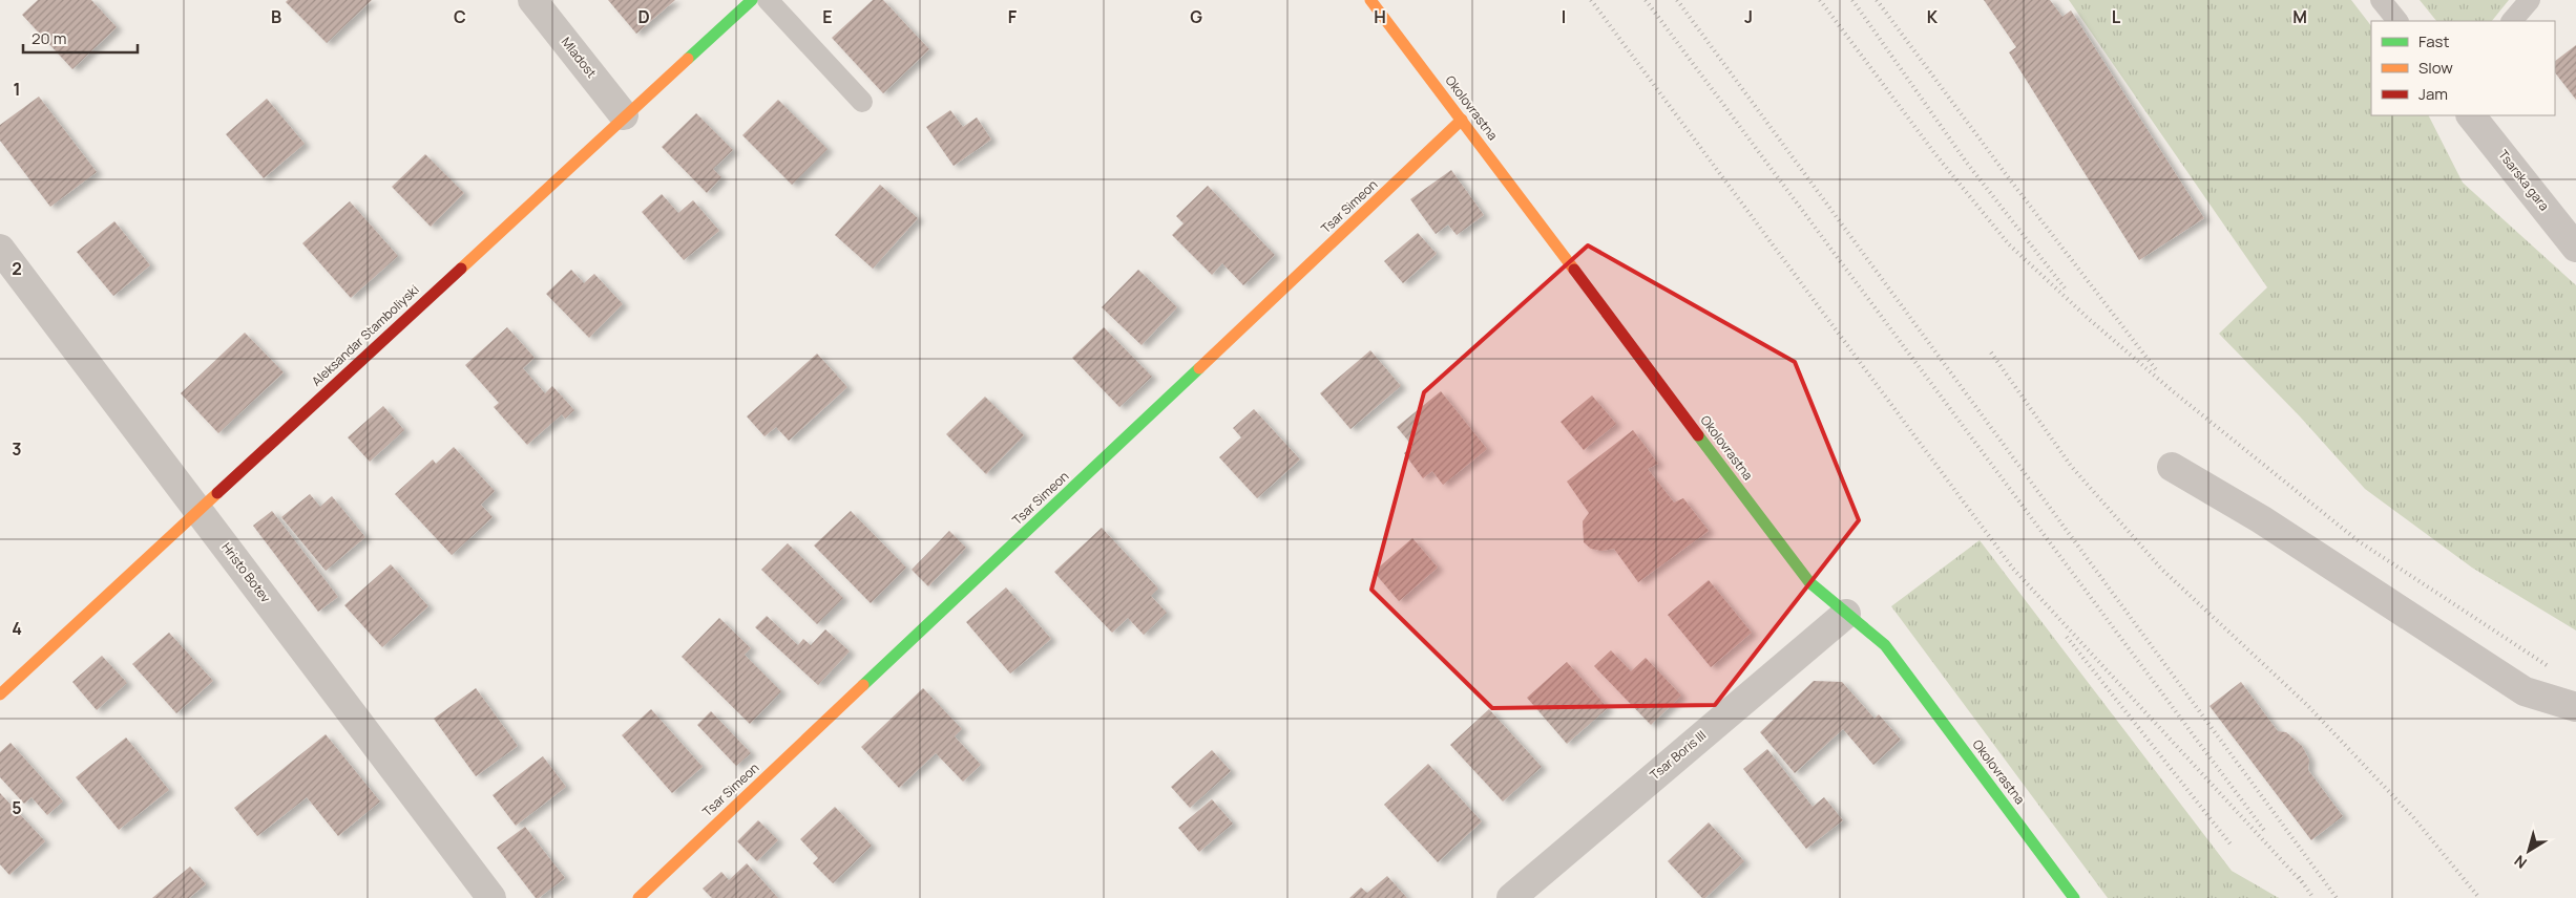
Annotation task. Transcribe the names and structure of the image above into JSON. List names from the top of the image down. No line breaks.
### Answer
{"streets":{"street":["Mladost","Okolovrastna","Tsarska gara","Tsar Simeon","Aleksandar Stamboliyski","Hristo Botev","Tsar Boris III"]},"crossings":[["Mladost","Aleksandar Stamboliyski"],["Okolovrastna","Tsar Simeon"],["Okolovrastna","Tsar Boris III"],["Aleksandar Stamboliyski","Hristo Botev"]],"legend":["Fast","Slow","Jam"],"scale_bar":"20 m","north":"bottom left","grid":{"columns":["B","C","D","E","F","G","H","I","J","K","L","M"],"rows":["1","2","3","4","5"]}}
